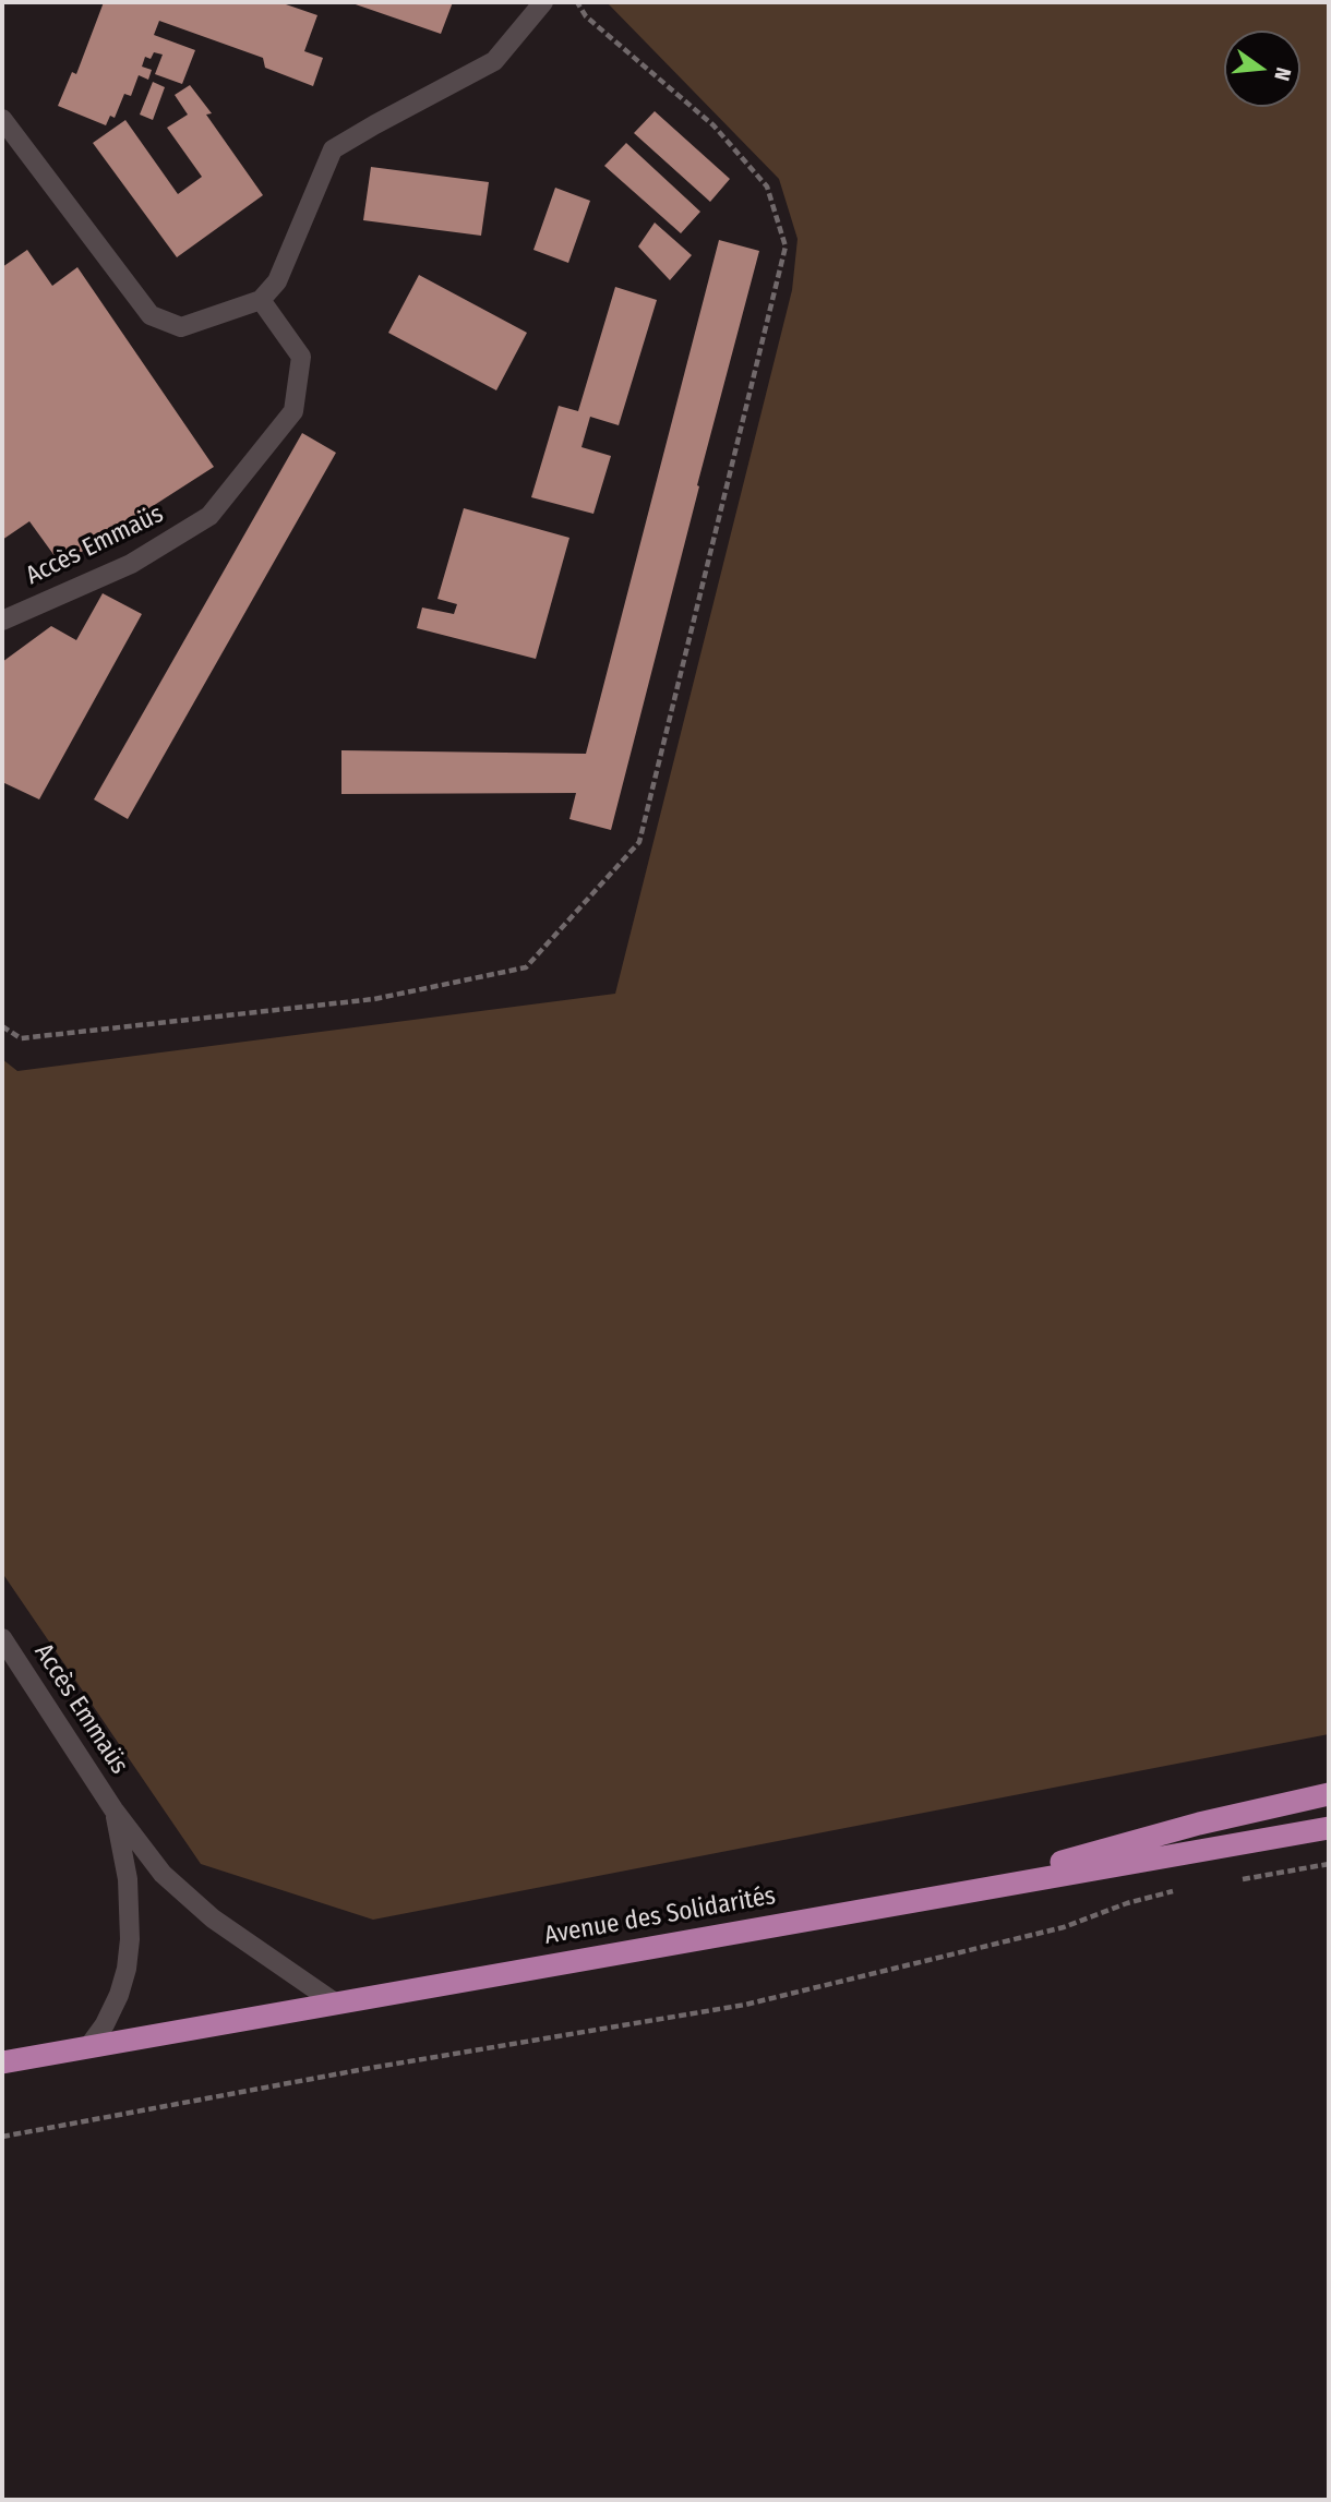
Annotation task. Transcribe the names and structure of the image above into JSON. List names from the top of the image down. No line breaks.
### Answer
{"streets":{"main road":["Avenue des Solidarités"],"lane":["Accès Emmaüs"]},"crossings":[["Accès Emmaüs","Avenue des Solidarités"]],"north":"right"}
